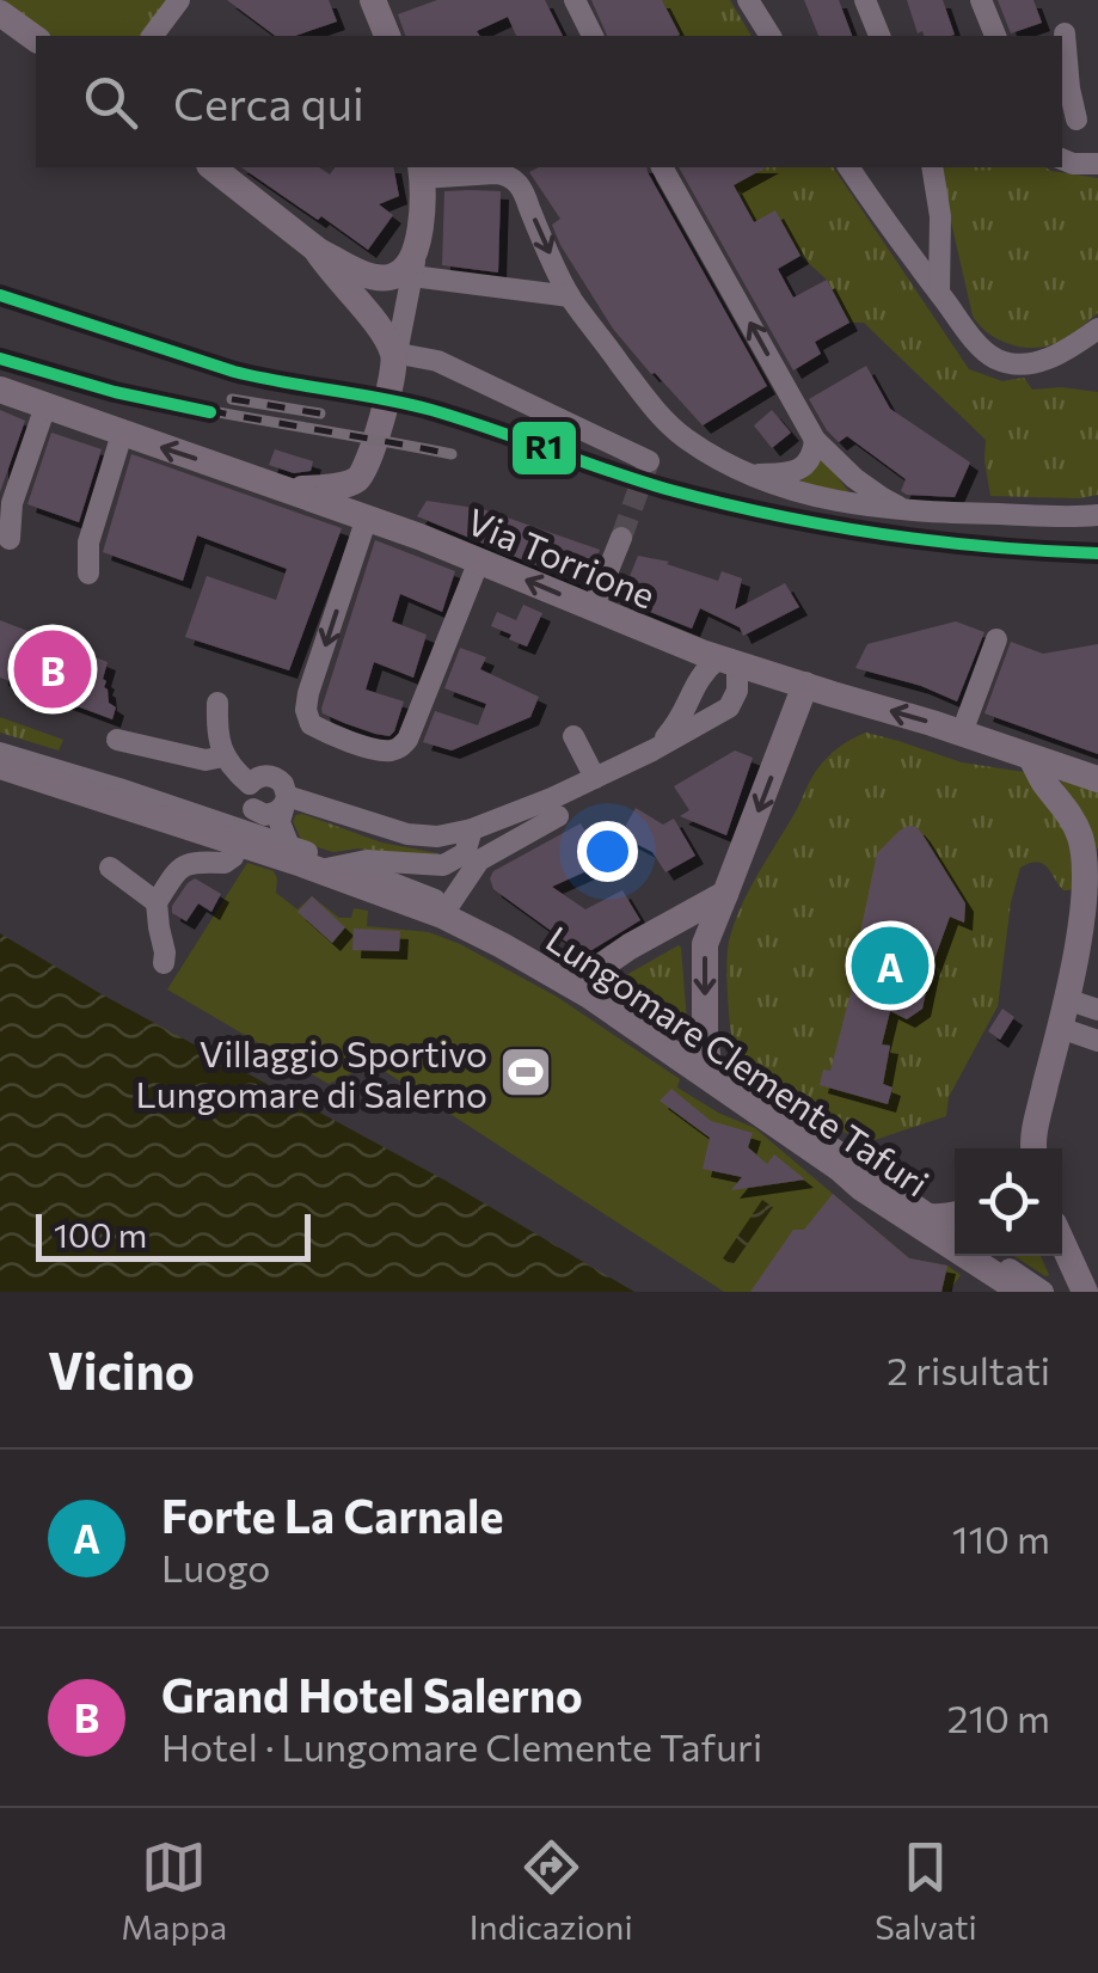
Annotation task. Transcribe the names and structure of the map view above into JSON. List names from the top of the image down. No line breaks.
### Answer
{"streets":{"main road":["Via Torrione","Lungomare Clemente Tafuri"]},"one_way":["Via Torrione"],"places":{"sports":["Villaggio Sportivo Lungomare di Salerno"]},"lines":["transit line R1"],"scale_bar":"100 m","page":{"search":"Cerca qui","pins":["B","A"],"scale":"100 m","heading":["Vicino","2 risultati"],"list":[{"mark":"A","name":"Forte La Carnale","note":"Luogo","value":"110 m"},{"mark":"B","name":"Grand Hotel Salerno","note":"Hotel · Lungomare Clemente Tafuri","value":"210 m"}],"nav":["Mappa","Indicazioni","Salvati"]}}
